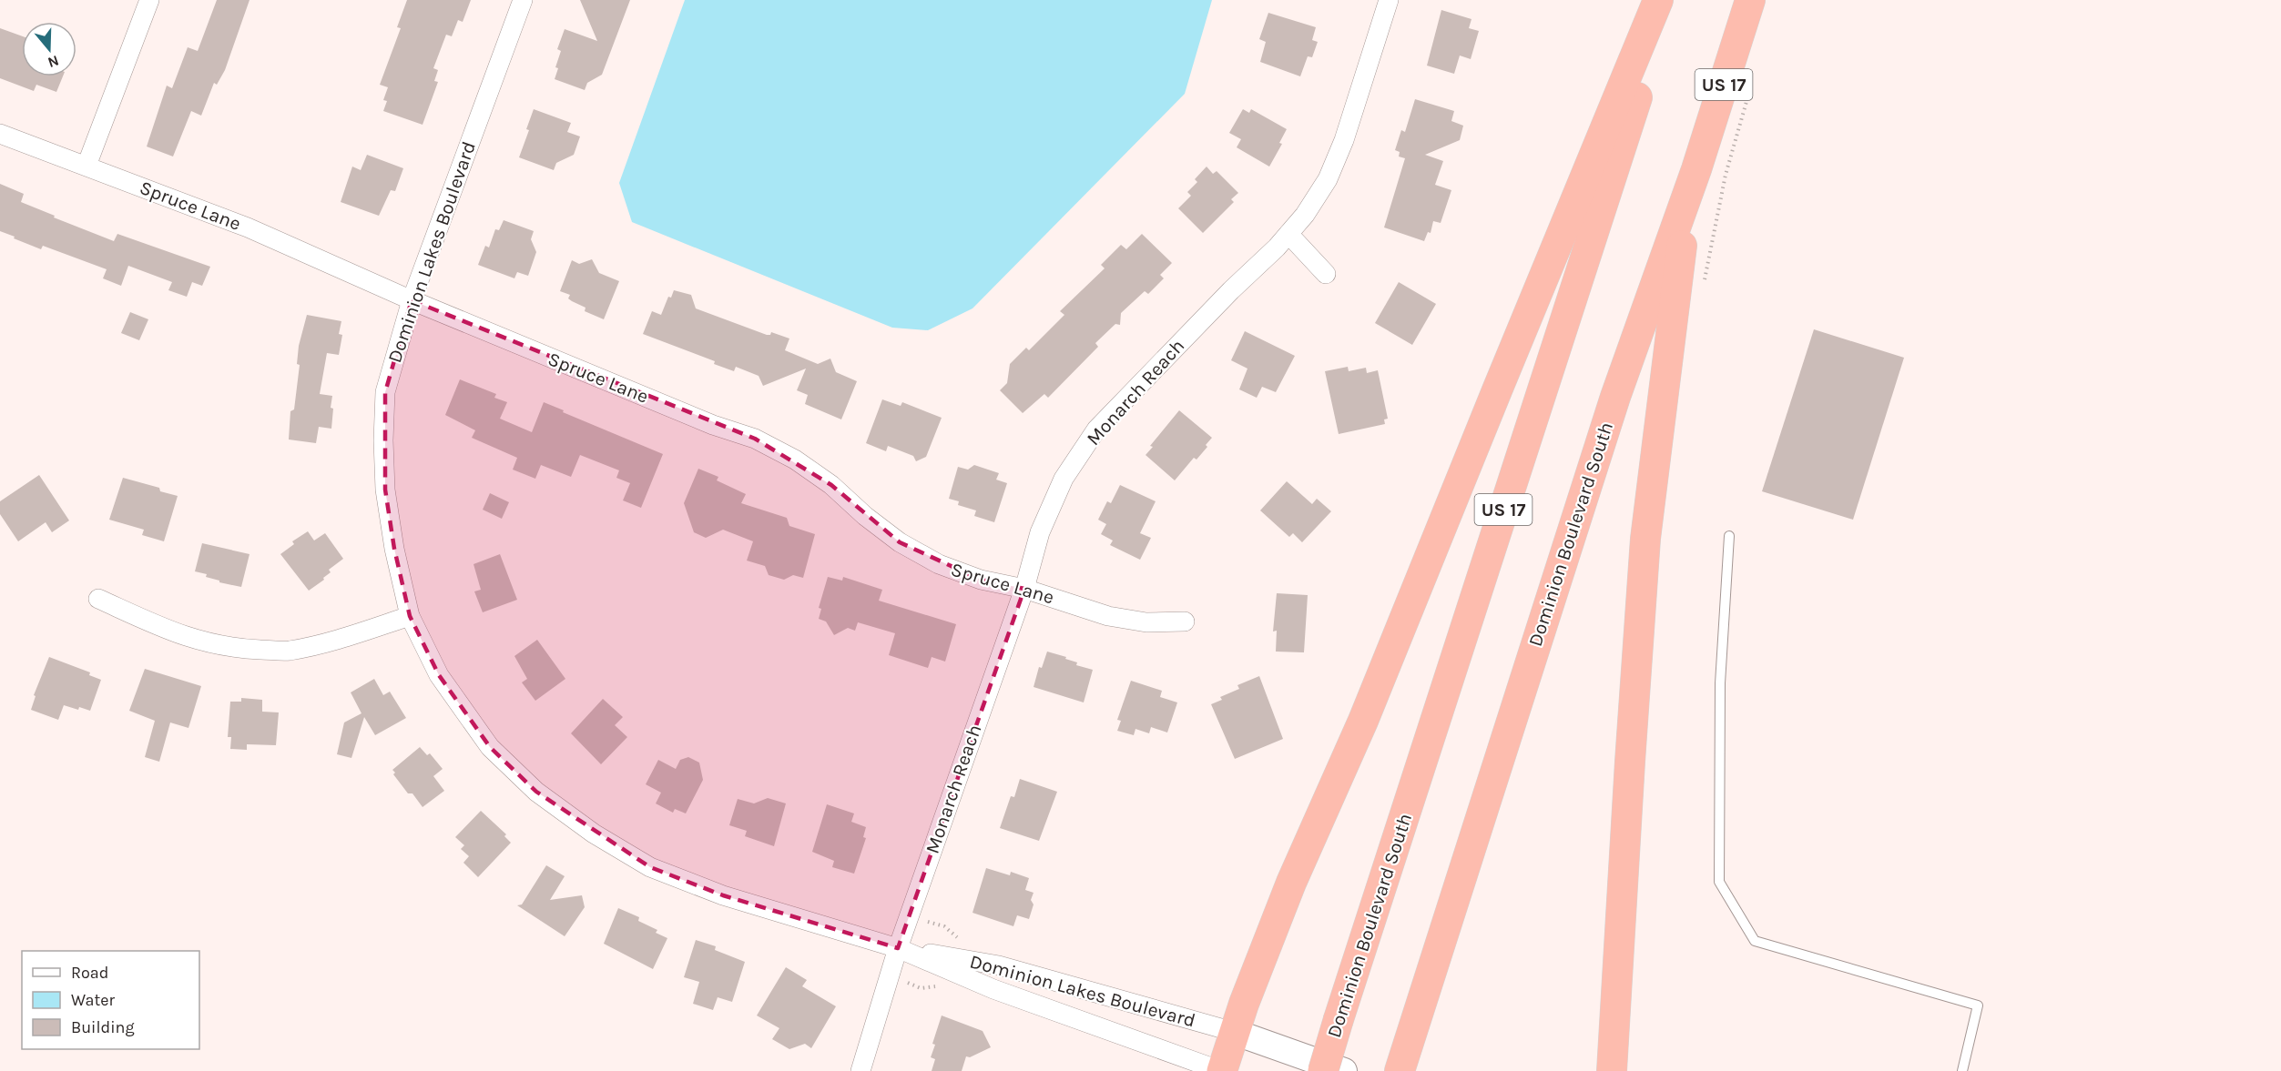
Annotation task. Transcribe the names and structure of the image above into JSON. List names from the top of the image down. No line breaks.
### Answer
{"streets":{"highway":["US 17","Dominion Boulevard South"],"street":["Spruce Lane","Dominion Lakes Boulevard","Monarch Reach"]},"crossings":[["Spruce Lane","Dominion Lakes Boulevard"],["Spruce Lane","Monarch Reach"],["Dominion Lakes Boulevard","Monarch Reach"]],"legend":["Road","Water","Building"],"north":"bottom"}
